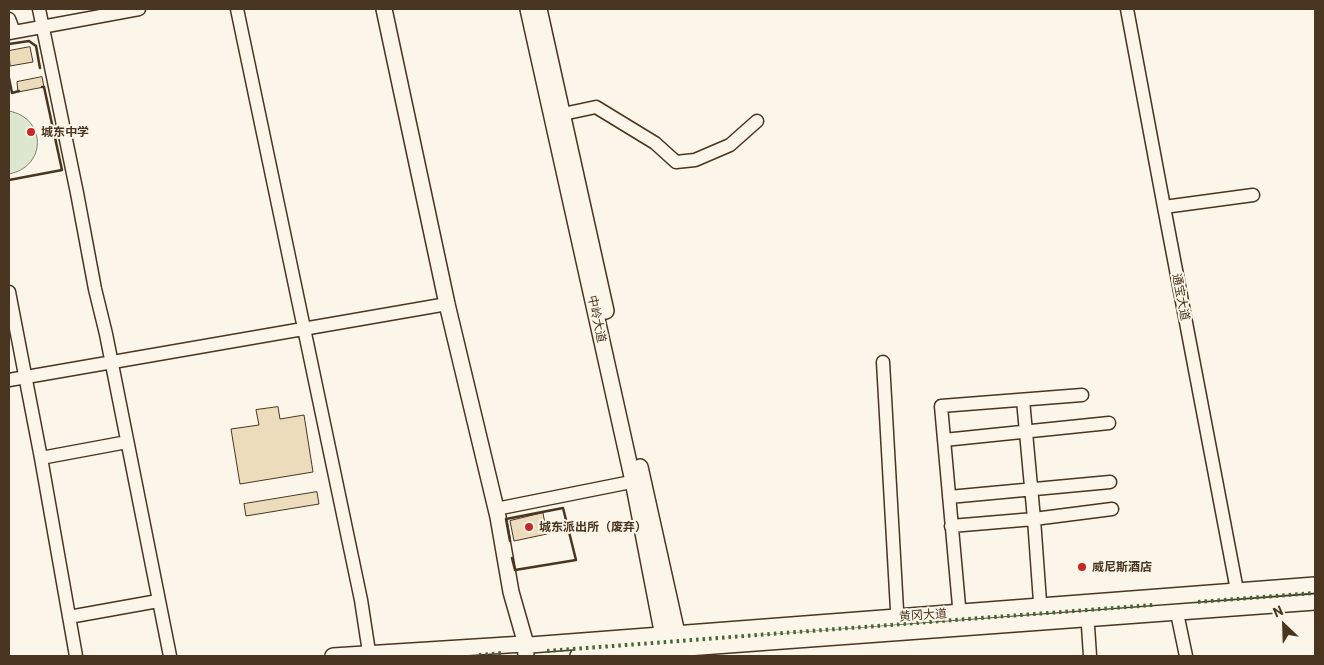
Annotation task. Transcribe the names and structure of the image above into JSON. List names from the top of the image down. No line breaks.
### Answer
{"streets":{"main road":["中岭大道","黄冈大道"],"street":["通宝大道"]},"places":["城东中学","城东派出所（废弃）","威尼斯酒店"],"north":"top left"}
